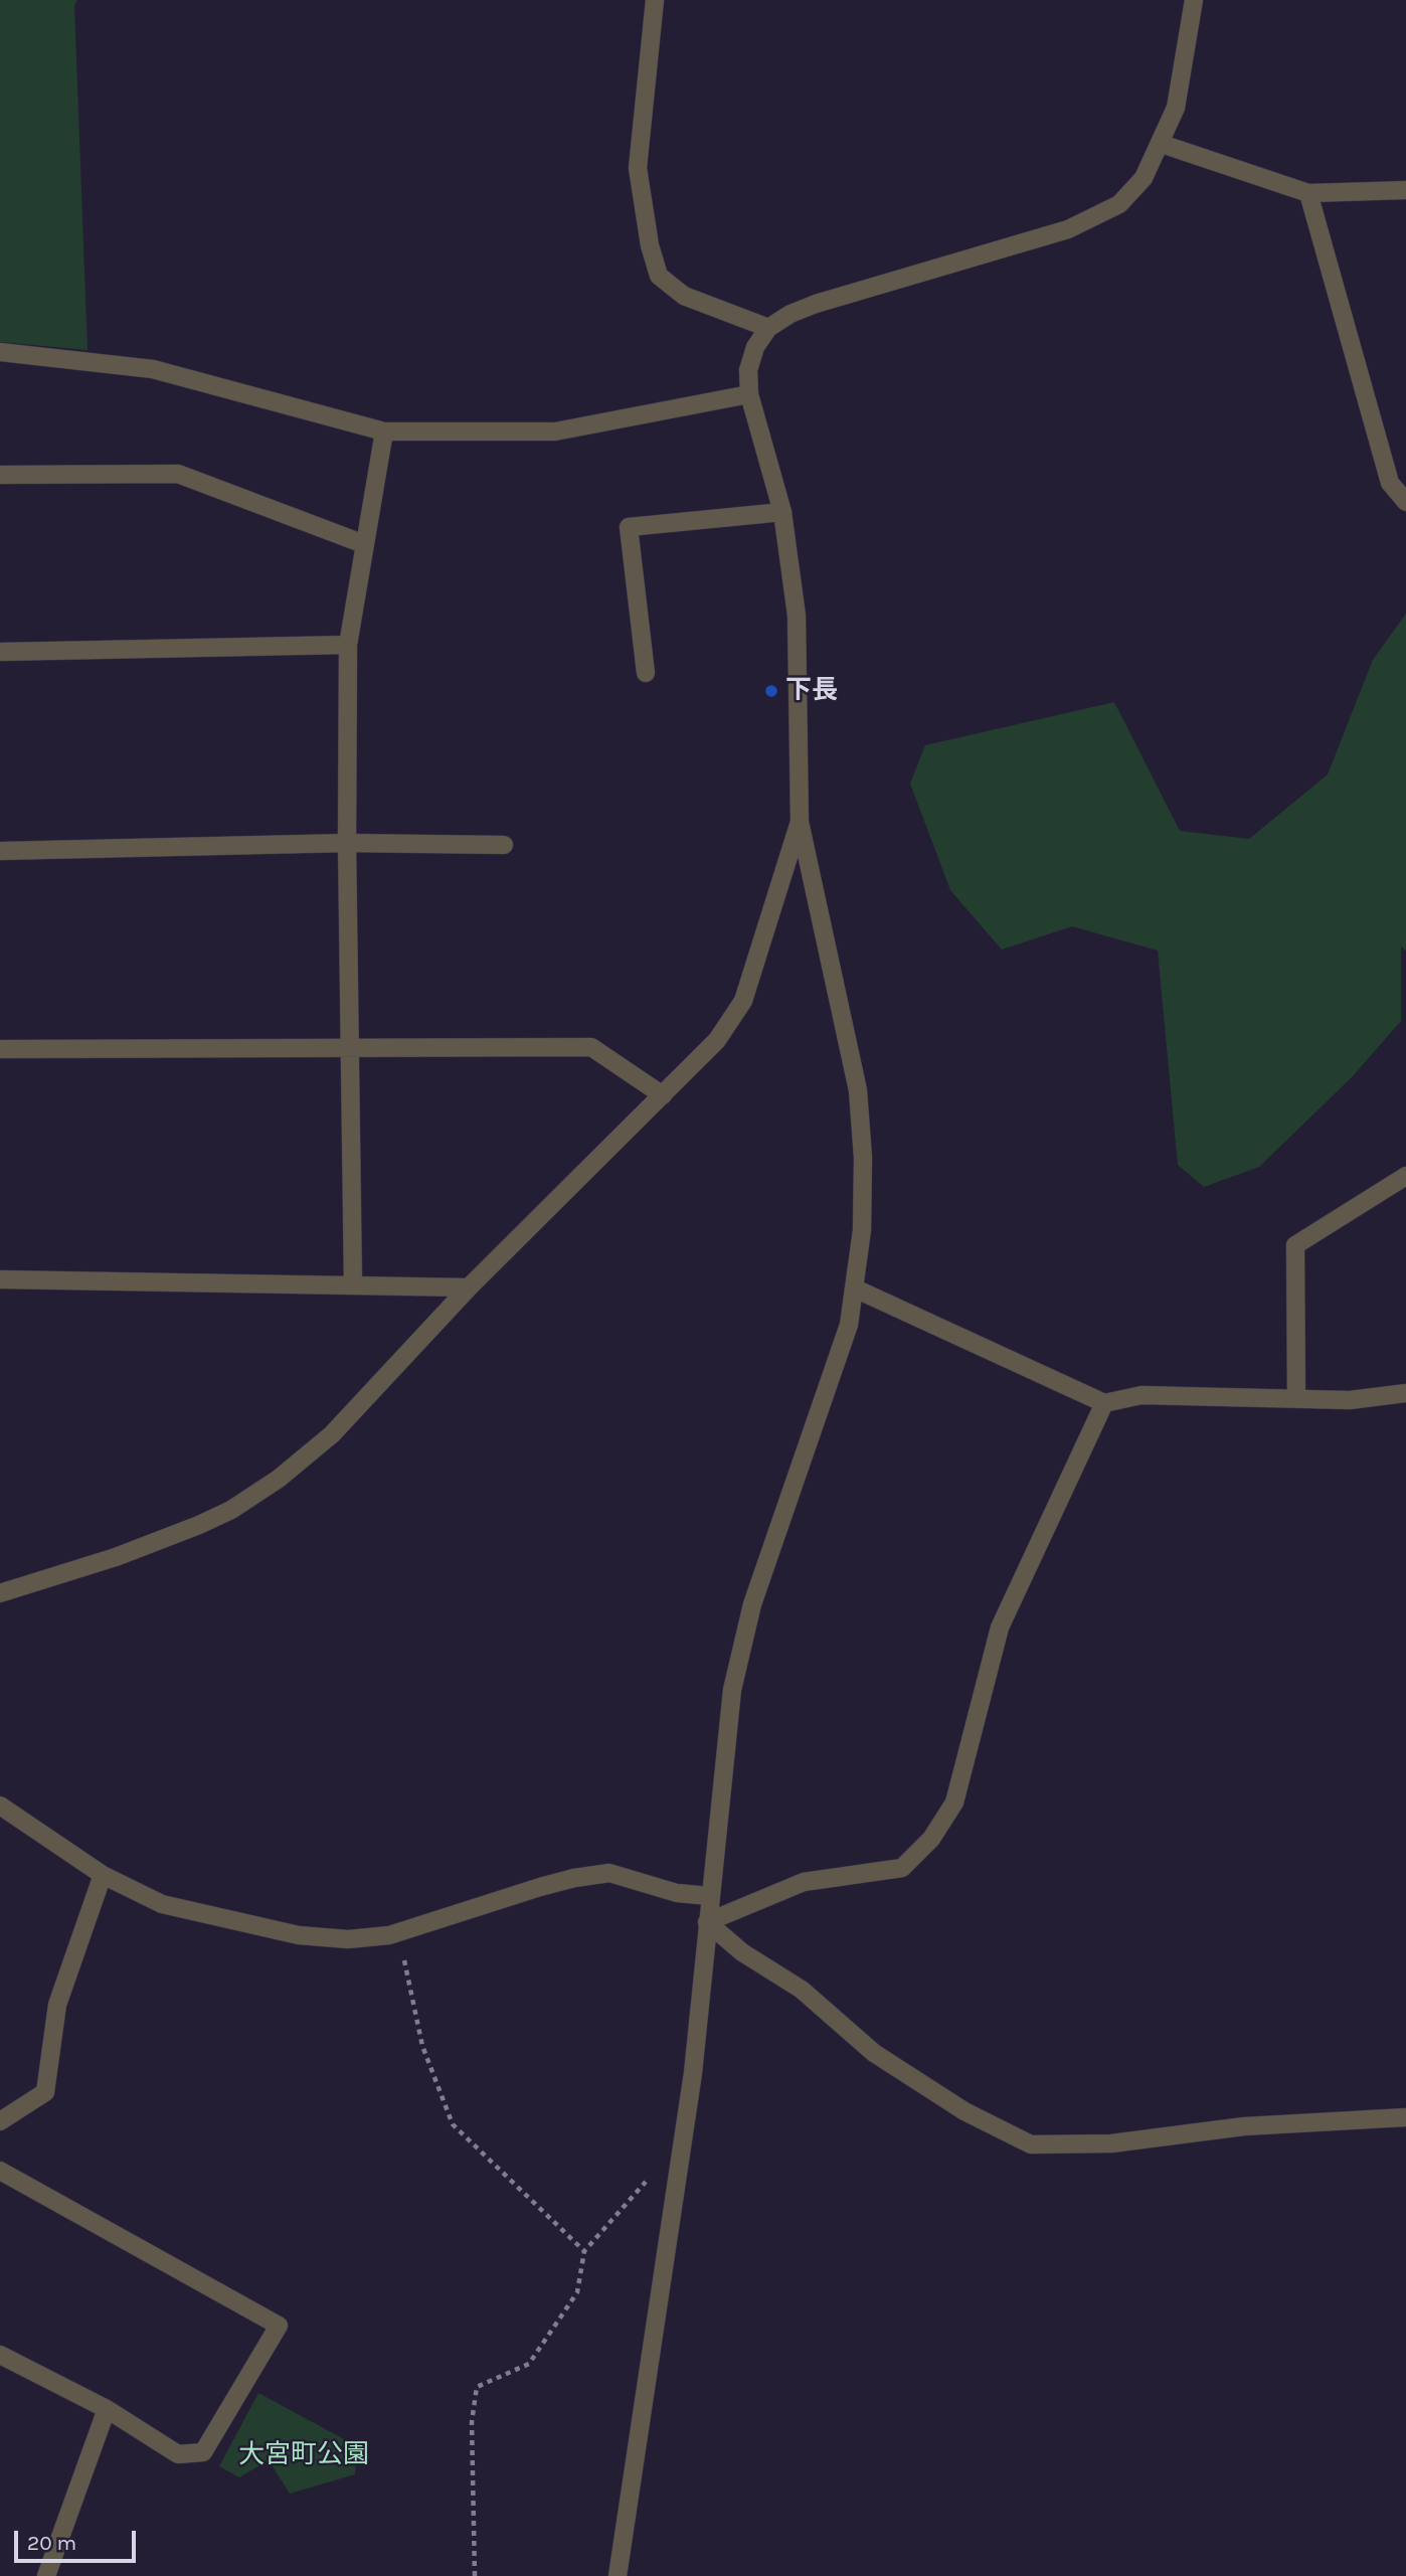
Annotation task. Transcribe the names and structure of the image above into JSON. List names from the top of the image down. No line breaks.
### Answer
{"parks":["大宮町公園"],"places":["下長"],"scale_bar":"20 m"}
